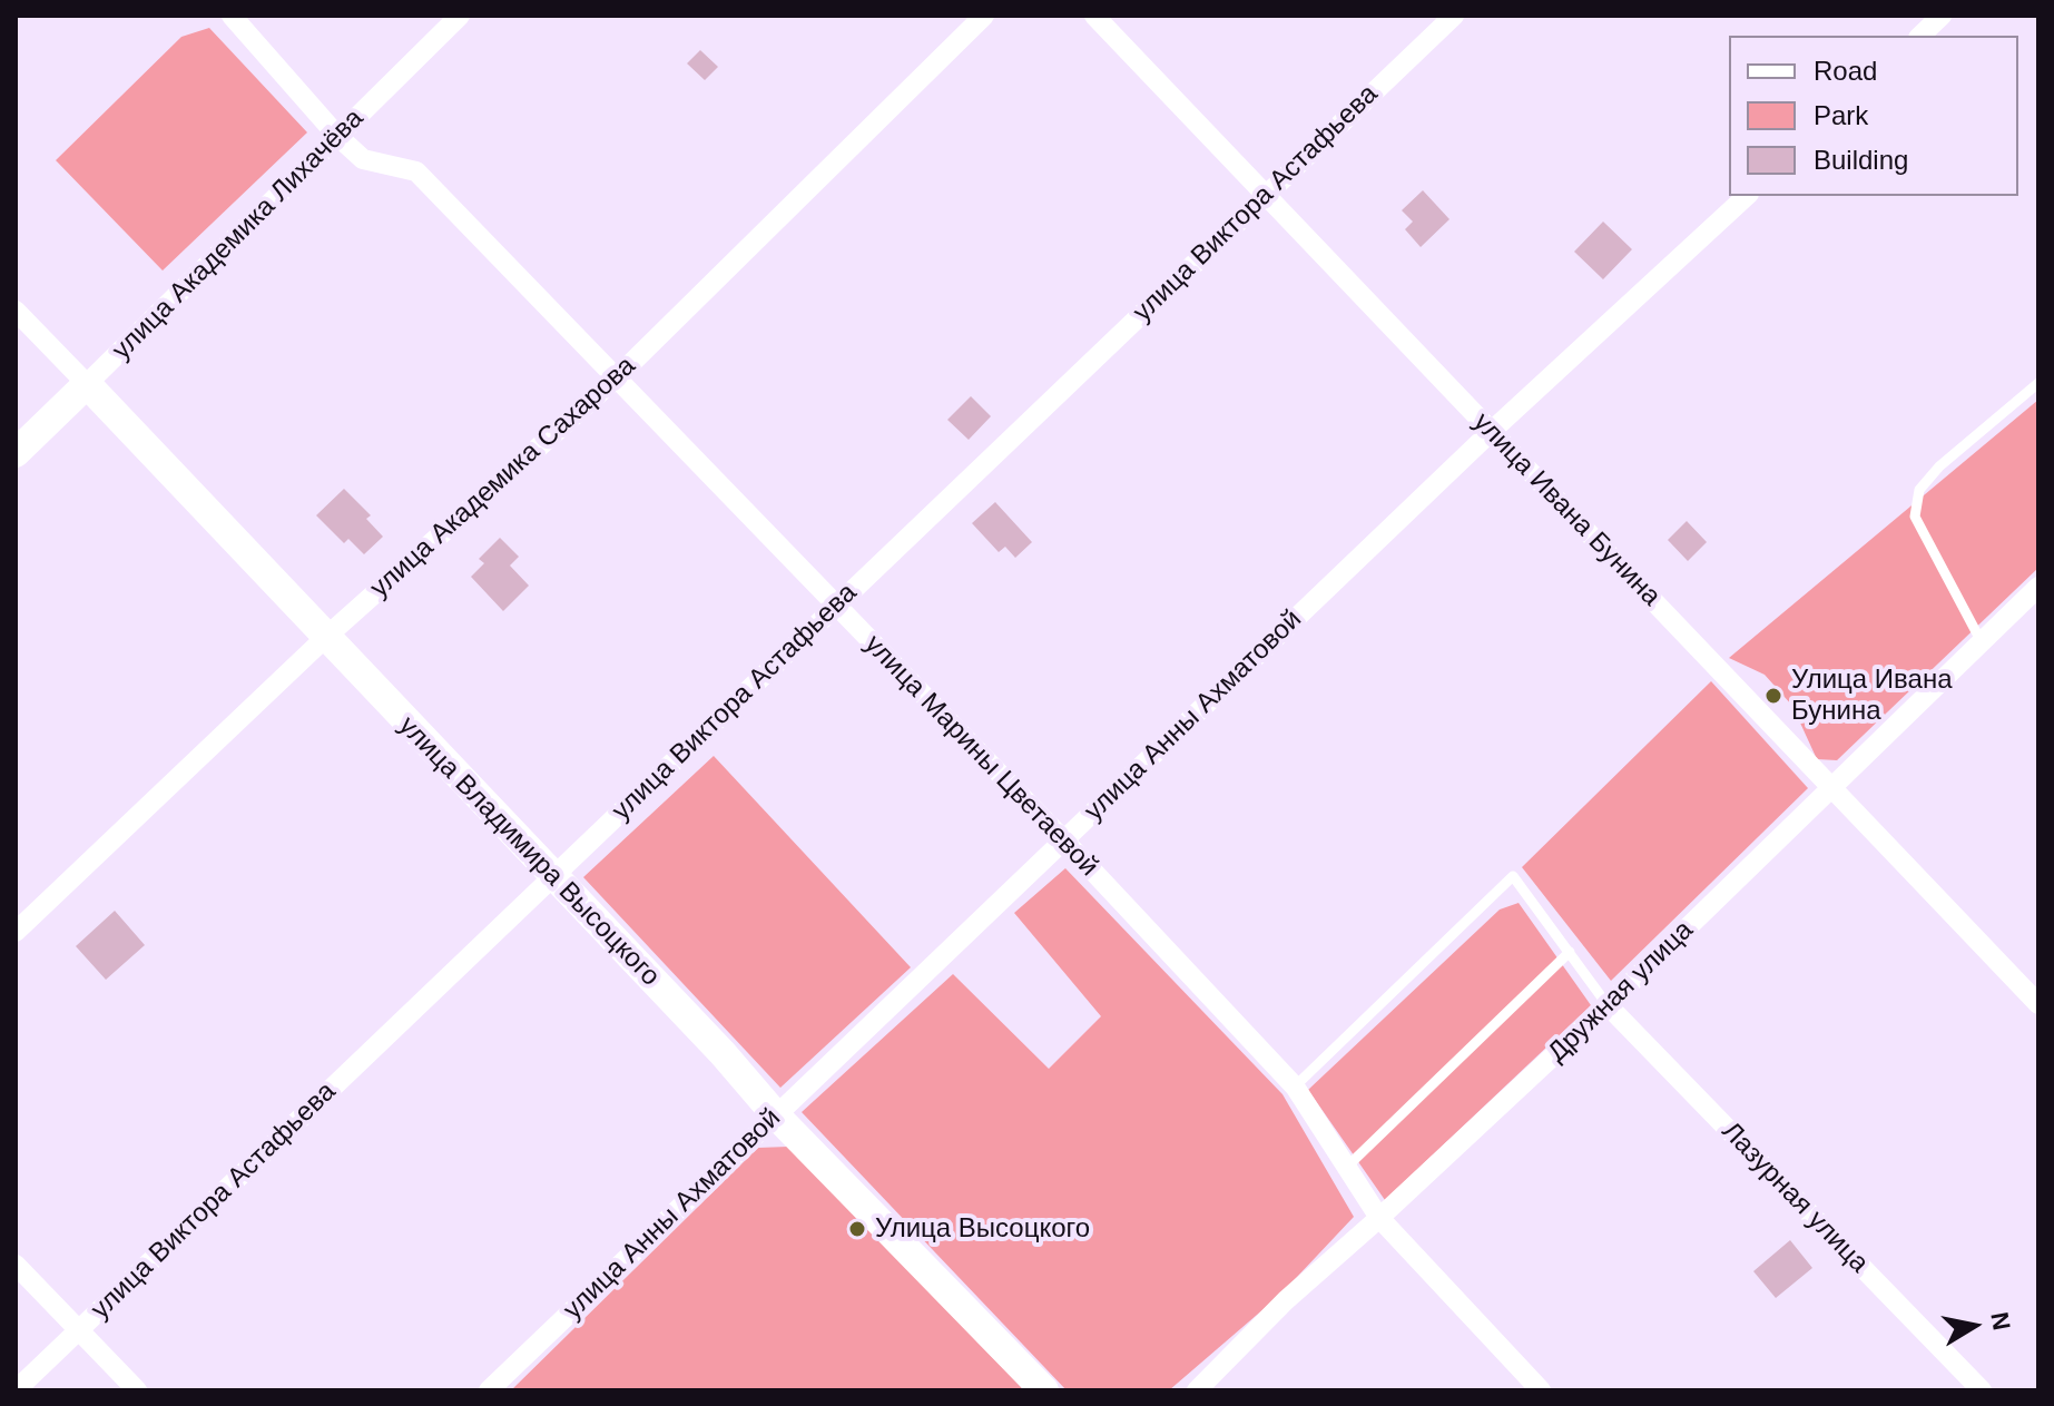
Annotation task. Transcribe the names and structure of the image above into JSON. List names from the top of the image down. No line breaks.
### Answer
{"streets":{"street":["улица Виктора Астафьева","улица Академика Лихачёва","улица Академика Сахарова","улица Ивана Бунина","улица Анны Ахматовой","улица Марины Цветаевой","улица Владимира Высоцкого","Дружная улица","Лазурная улица"]},"crossings":[["улица Виктора Астафьева","улица Ивана Бунина"],["улица Виктора Астафьева","улица Марины Цветаевой"],["улица Виктора Астафьева","улица Владимира Высоцкого"],["улица Академика Лихачёва","улица Марины Цветаевой"],["улица Академика Лихачёва","улица Владимира Высоцкого"],["улица Академика Сахарова","улица Марины Цветаевой"],["улица Академика Сахарова","улица Владимира Высоцкого"],["улица Ивана Бунина","улица Анны Ахматовой"],["улица Ивана Бунина","Дружная улица"],["улица Анны Ахматовой","улица Марины Цветаевой"],["улица Анны Ахматовой","улица Владимира Высоцкого"],["улица Марины Цветаевой","Дружная улица"],["Дружная улица","Лазурная улица"]],"places":["Улица Ивана Бунина","Улица Высоцкого"],"legend":["Road","Park","Building"],"north":"right"}
